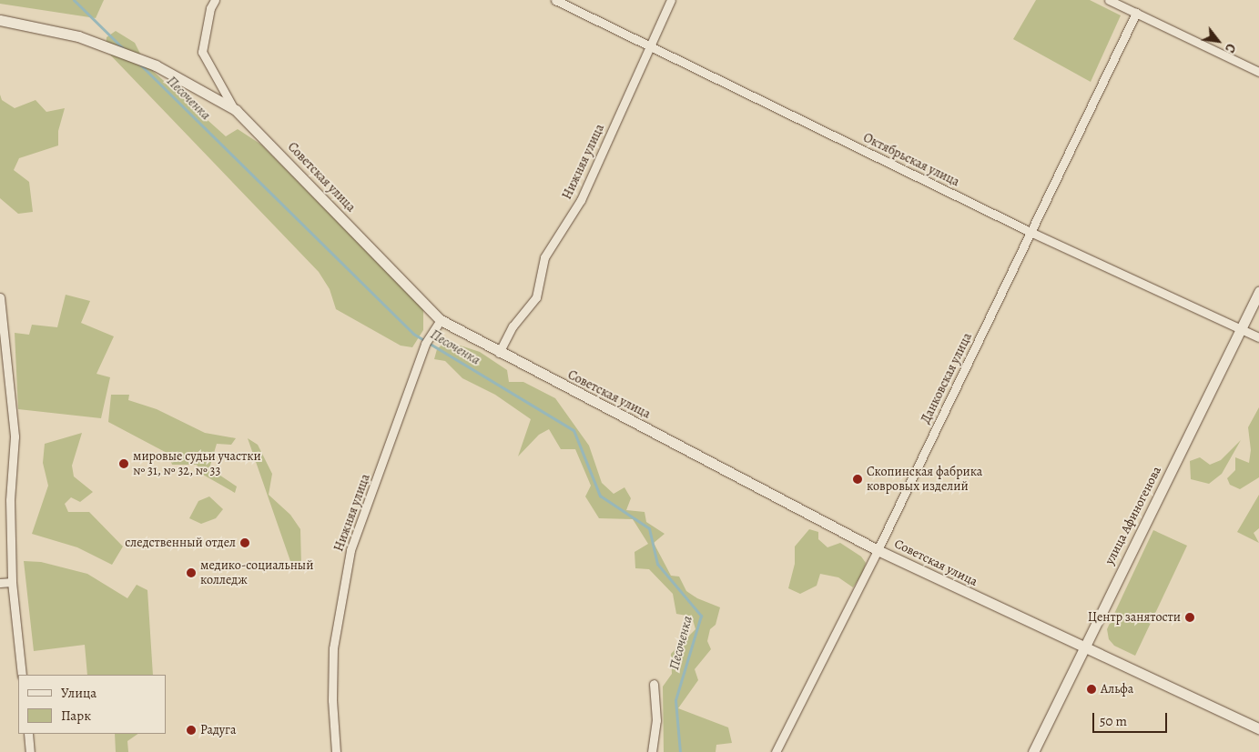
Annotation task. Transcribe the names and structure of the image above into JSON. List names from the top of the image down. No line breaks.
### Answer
{"streets":{"street":["Октябрьская улица","Нижняя улица","Советская улица","Данковская улица","улица Афиногенова"]},"crossings":[["Октябрьская улица","Нижняя улица"],["Октябрьская улица","Данковская улица"],["Октябрьская улица","улица Афиногенова"],["Нижняя улица","Советская улица"],["Советская улица","Данковская улица"],["Советская улица","улица Афиногенова"]],"water":["Песоченка"],"places":["мировые судьи участки № 31, № 32, № 33","Скопинская фабрика ковровых изделий","следственный отдел","медико-социальный колледж","Центр занятости","Альфа","Радуга"],"legend":["Улица","Парк"],"scale_bar":"50 m","north":"bottom right"}
